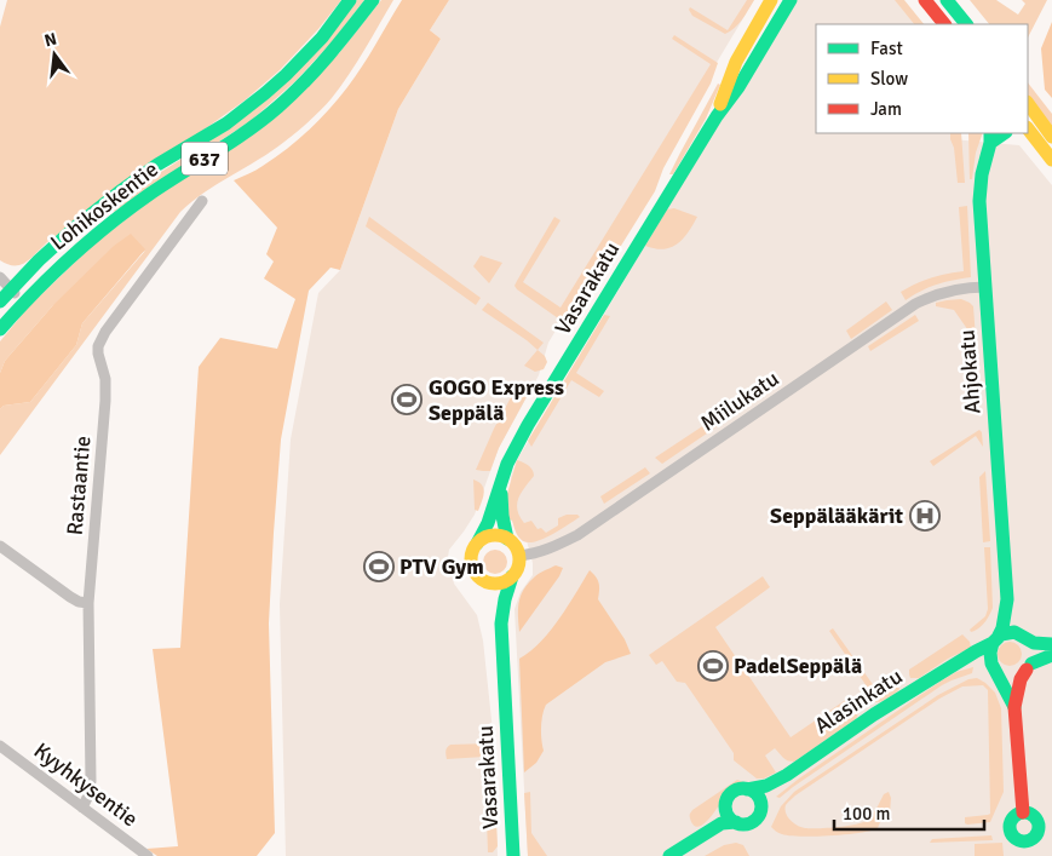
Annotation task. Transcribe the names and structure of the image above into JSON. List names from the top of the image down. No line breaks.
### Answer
{"streets":{"street":["637","Lohikoskentie","Vasarakatu","Ahjokatu","Miilukatu","Rastaantie","Alasinkatu","Kyyhkysentie"]},"crossings":[["Vasarakatu","Miilukatu"],["Ahjokatu","Miilukatu"],["Ahjokatu","Alasinkatu"],["Rastaantie","Kyyhkysentie"]],"places":{"sports":["GOGO Express Seppälä","PTV Gym","PadelSeppälä"],"hospital":["Seppälääkärit"]},"legend":["Fast","Slow","Jam"],"scale_bar":"100 m","north":"top"}
